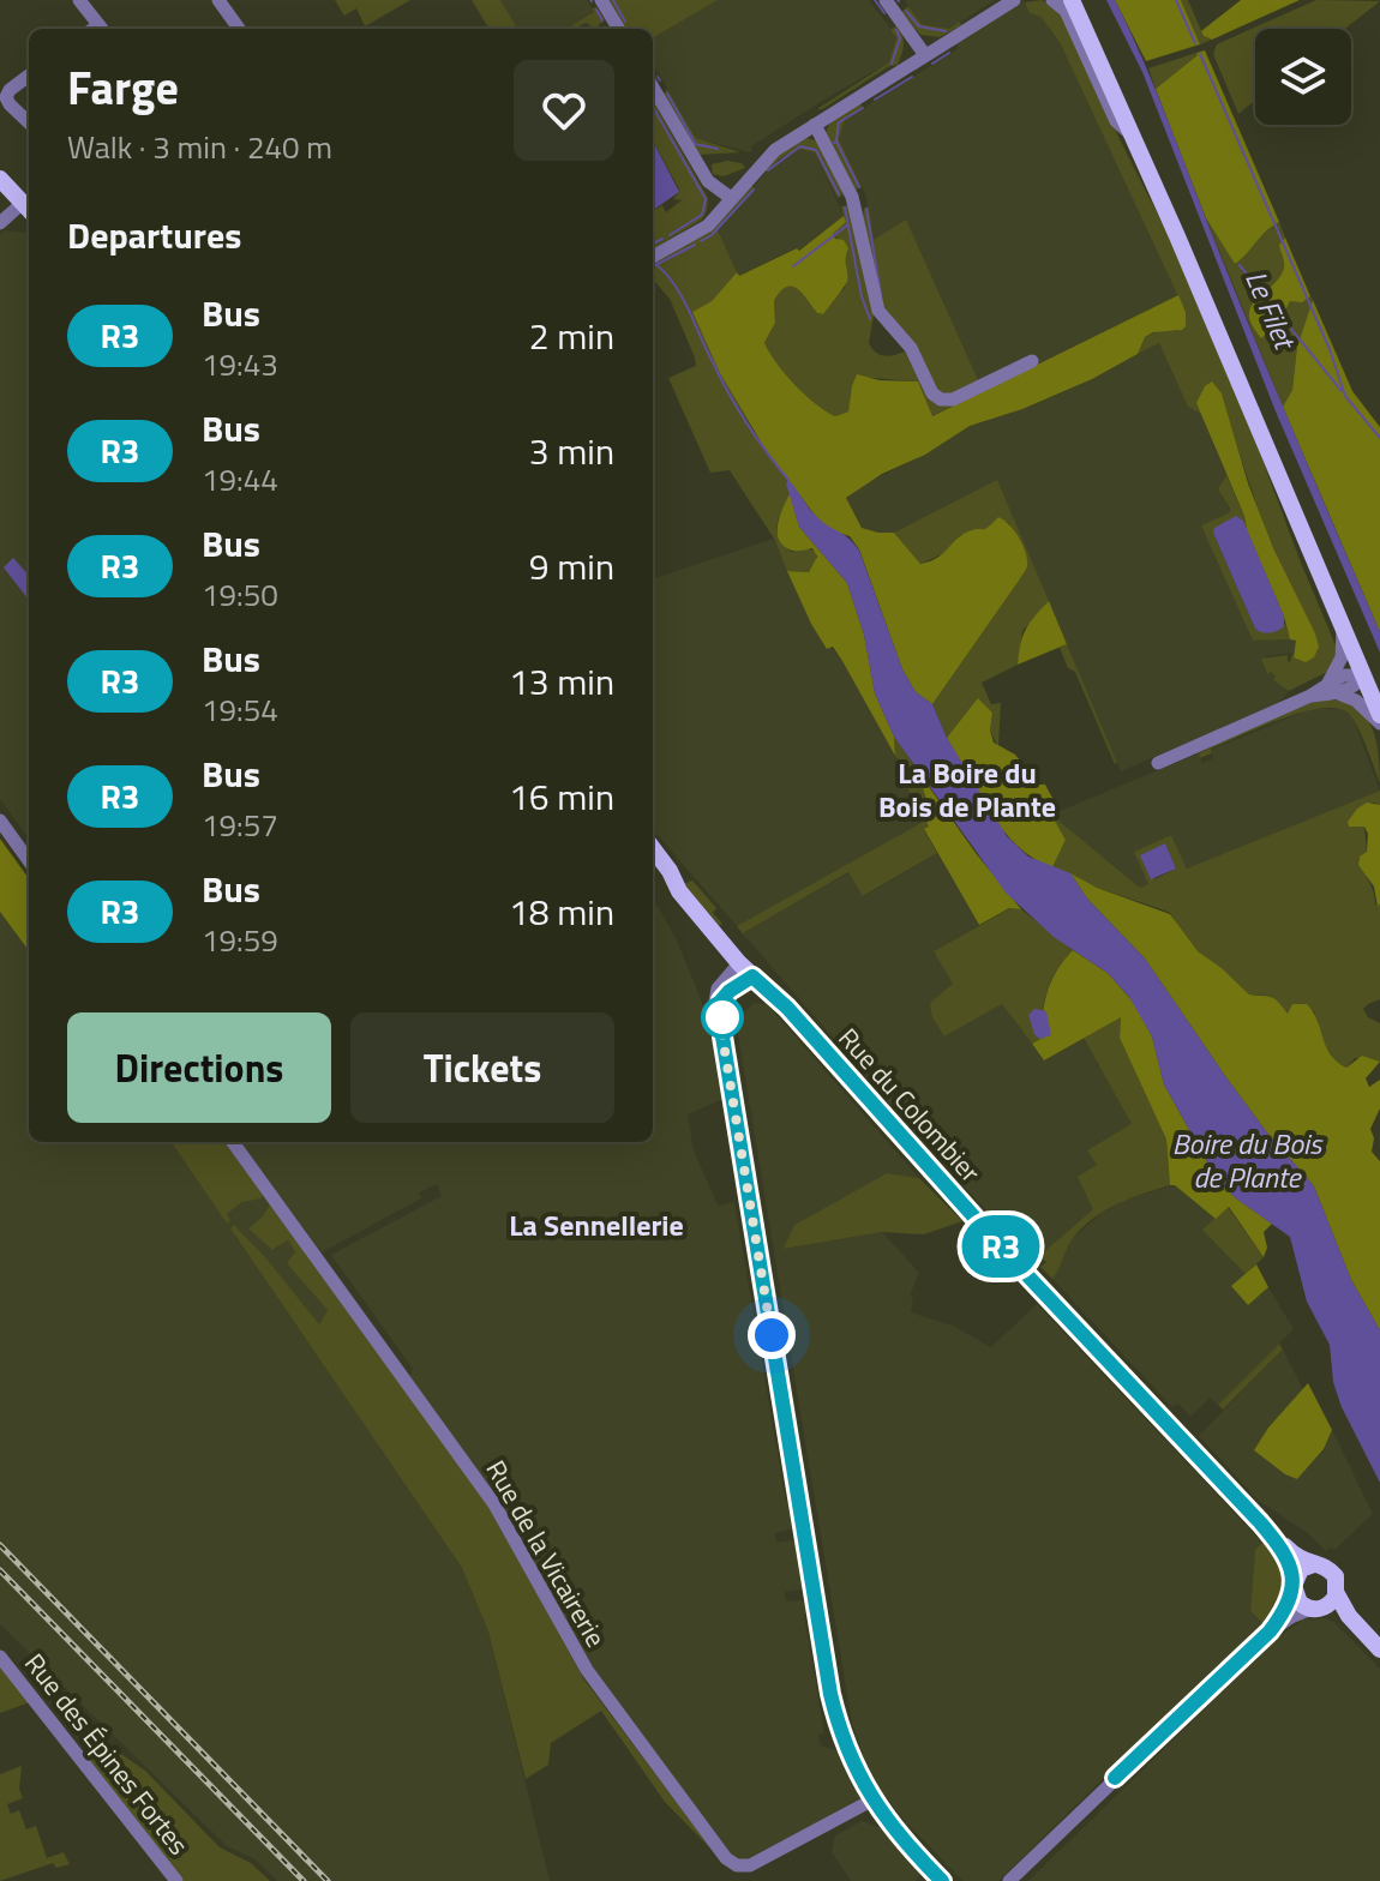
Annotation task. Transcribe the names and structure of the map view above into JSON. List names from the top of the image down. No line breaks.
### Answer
{"streets":{"main road":["Rue du Colombier"],"street":["Rue de la Vicairerie","Rue des Épines Fortes"]},"districts":["La Boire du Bois de Plante","La Sennellerie"],"water":["Le Filet","Boire du Bois de Plante"],"lines":["bus line R3"],"page":{"on_map":"R3","heading":[["Farge","Walk · 3 min · 240 m"],"Departures"],"list":[{"mark":"R3","name":"Bus","note":"19:43","value":"2 min"},{"mark":"R3","name":"Bus","note":"19:44","value":"3 min"},{"mark":"R3","name":"Bus","note":"19:50","value":"9 min"},{"mark":"R3","name":"Bus","note":"19:54","value":"13 min"},{"mark":"R3","name":"Bus","note":"19:57","value":"16 min"},{"mark":"R3","name":"Bus","note":"19:59","value":"18 min"}],"buttons":["Directions","Tickets"]}}
